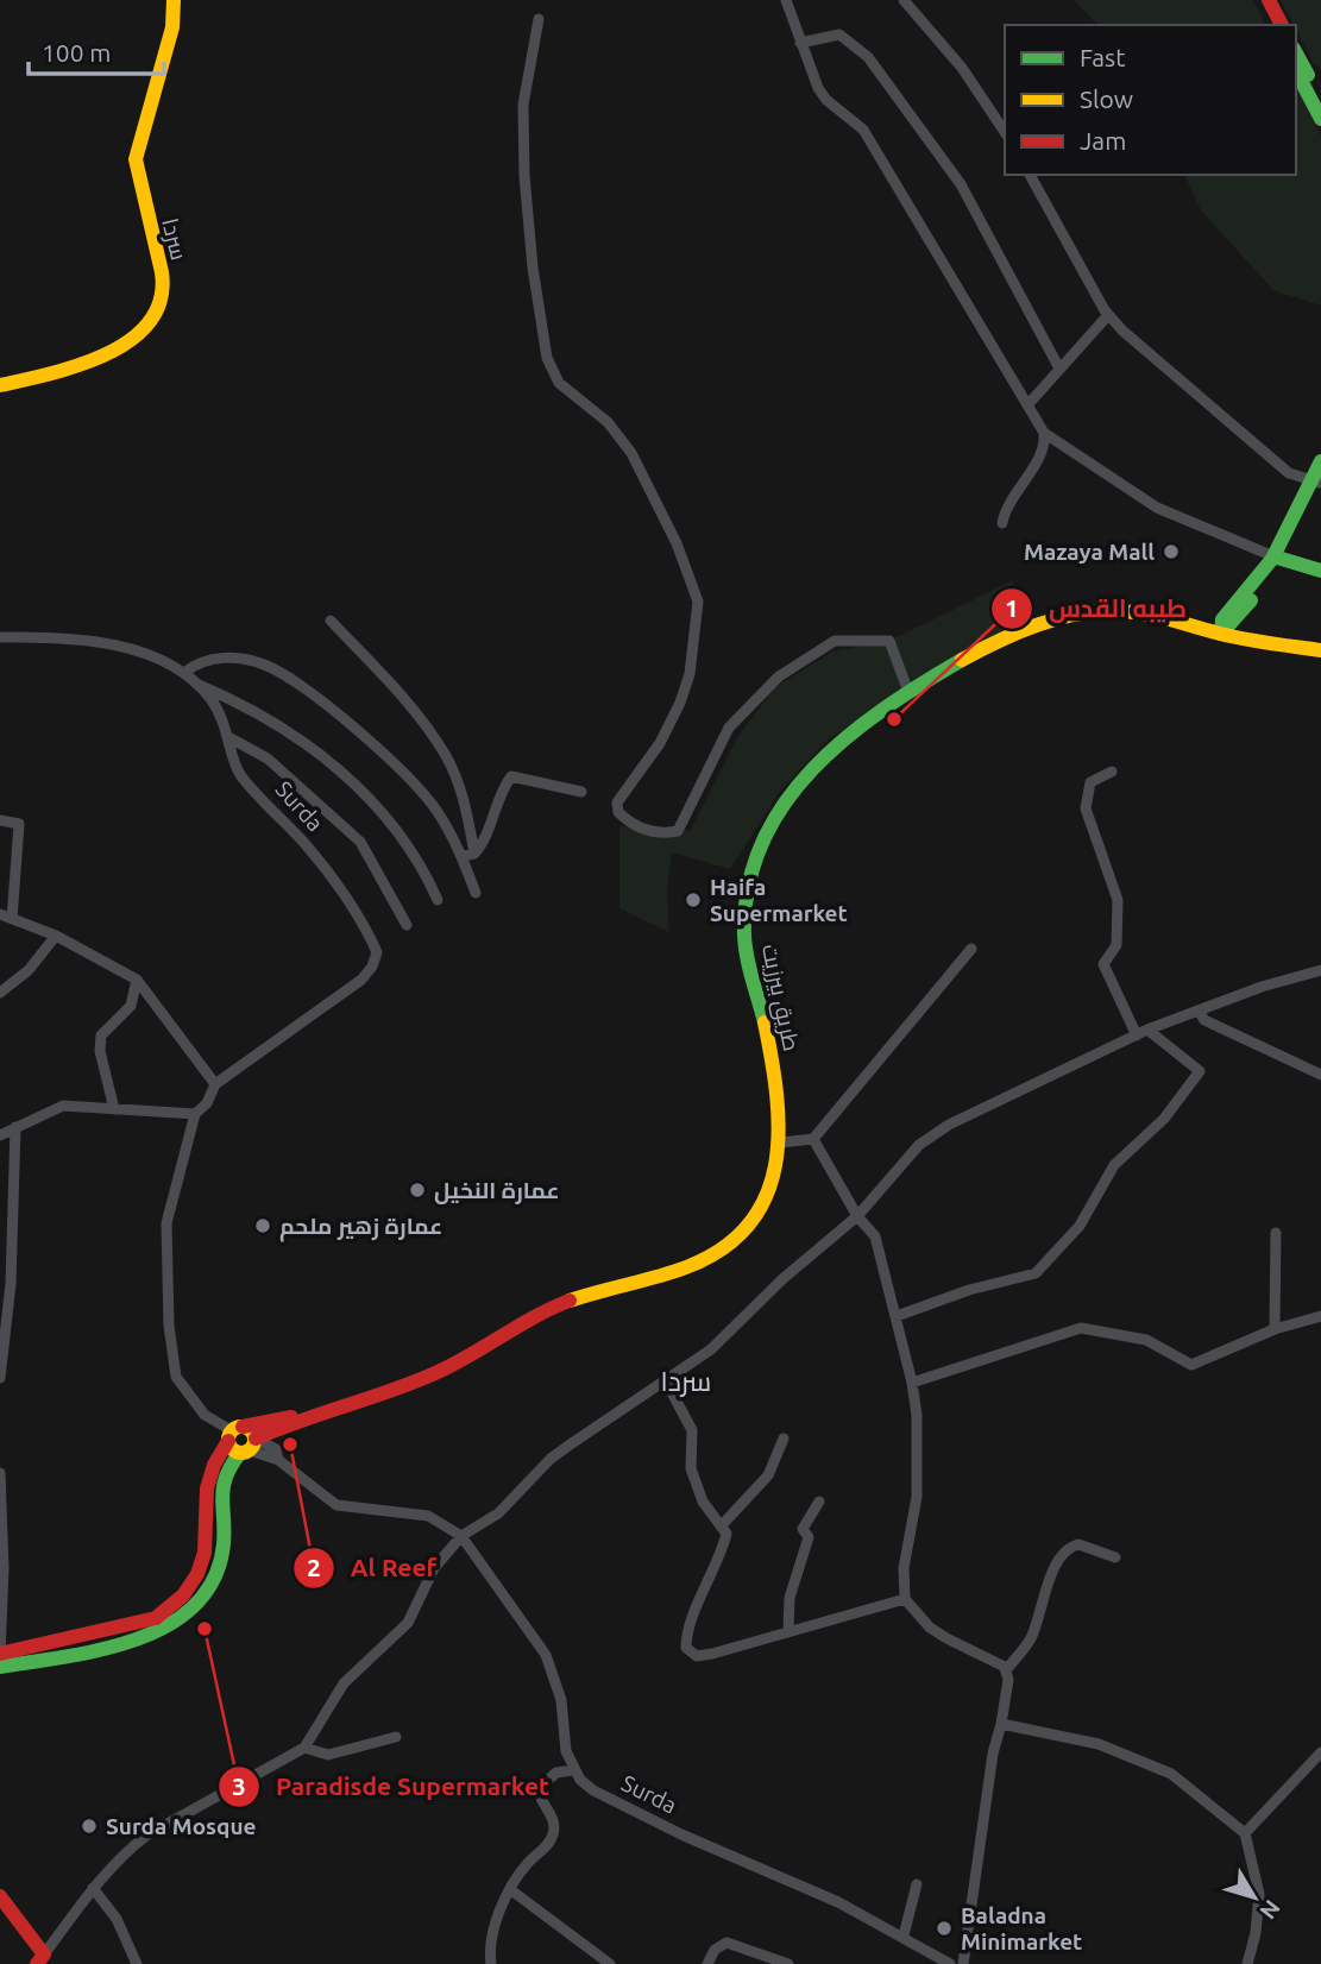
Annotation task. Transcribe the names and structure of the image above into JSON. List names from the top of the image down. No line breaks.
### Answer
{"streets":{"main road":["سردا","طريق بيرزيت"],"street":["Surda"]},"districts":["سردا"],"places":["Mazaya Mall","طيبه القدس","Haifa Supermarket","عمارة النخيل","عمارة زهير ملحم","Al Reef","Paradisde Supermarket","Surda Mosque","Baladna Minimarket"],"legend":["Fast","Slow","Jam"],"scale_bar":"100 m","north":"bottom right"}
